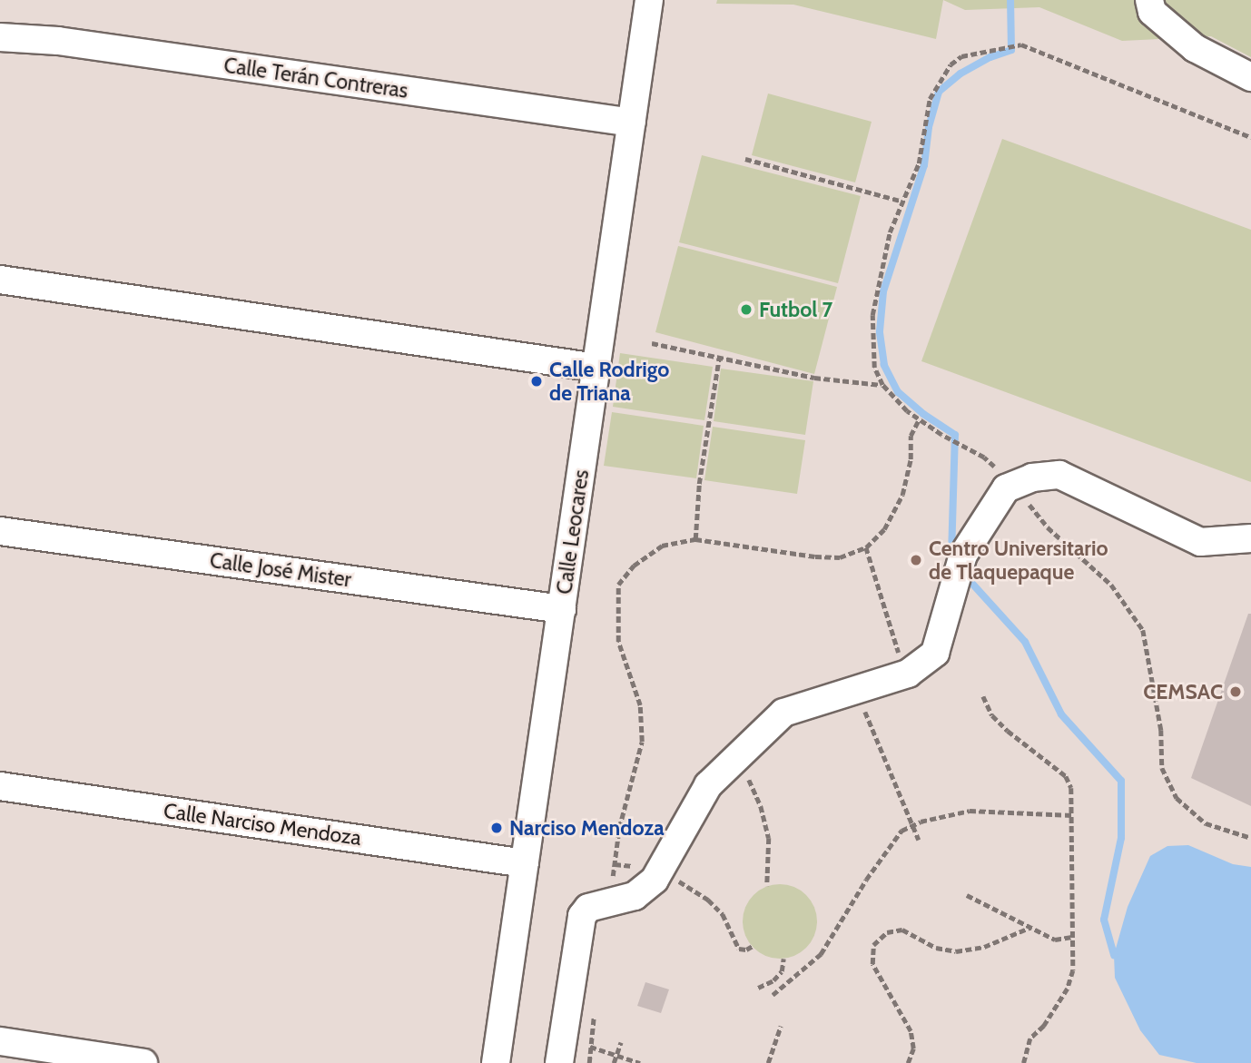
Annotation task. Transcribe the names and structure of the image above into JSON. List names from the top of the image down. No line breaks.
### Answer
{"streets":{"street":["Calle Terán Contreras","Calle Leocares","Calle José Mister","Calle Narciso Mendoza"]},"crossings":[["Calle Terán Contreras","Calle Leocares"],["Calle Leocares","Calle José Mister"],["Calle Leocares","Calle Narciso Mendoza"]],"places":["Futbol 7","Calle Rodrigo de Triana","Centro Universitario de Tlaquepaque","CEMSAC","Narciso Mendoza"]}
